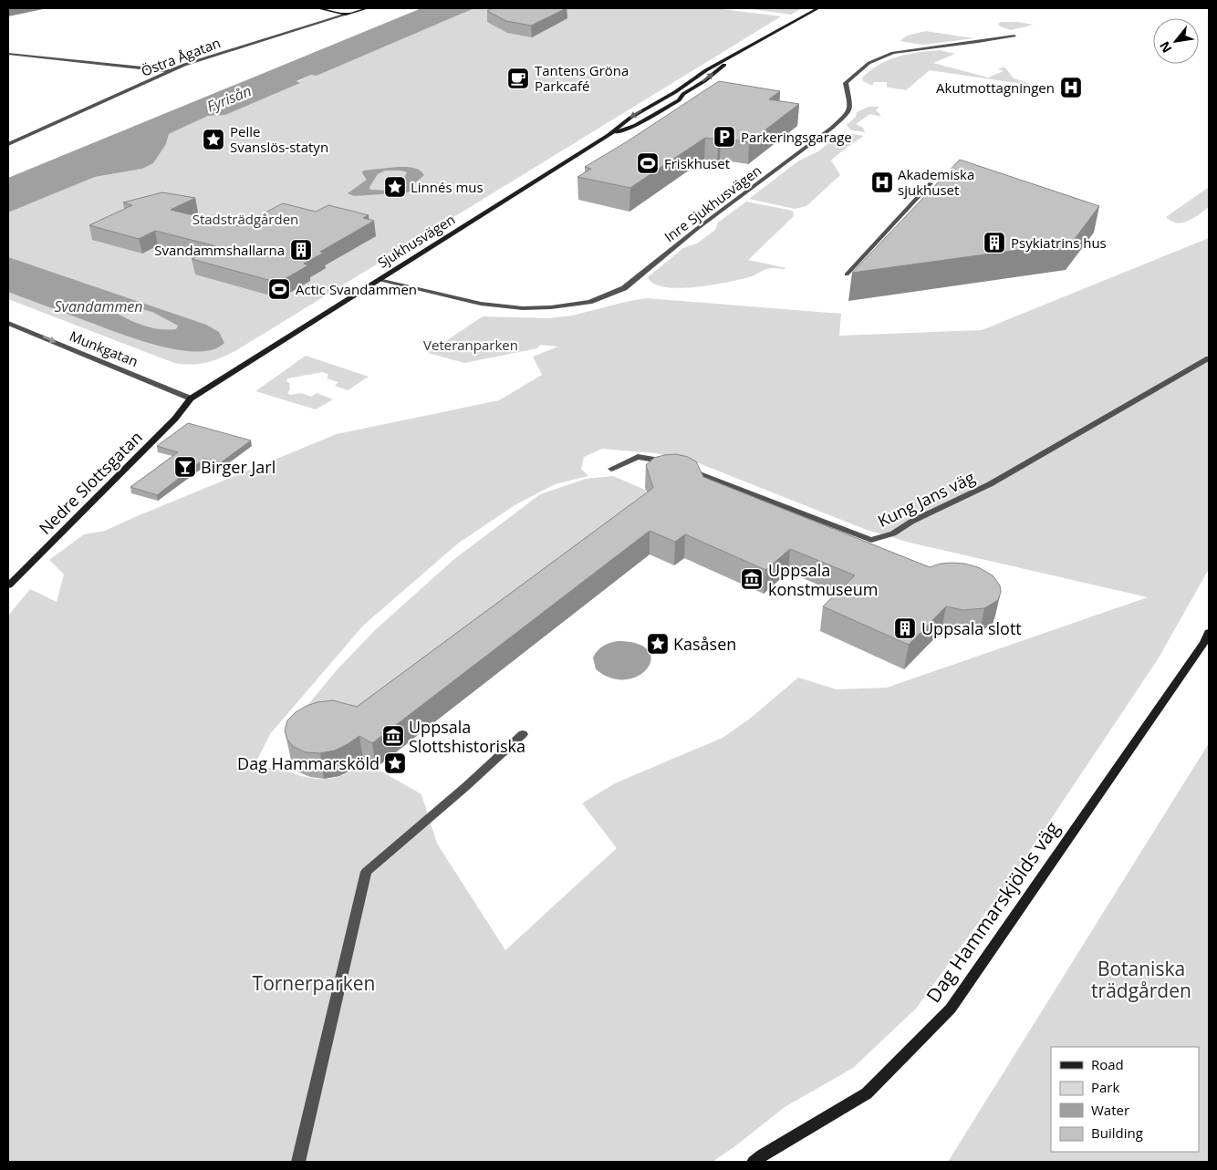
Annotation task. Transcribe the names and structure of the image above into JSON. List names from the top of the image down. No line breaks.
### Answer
{"streets":{"street":["Östra Ågatan","Inre Sjukhusvägen","Sjukhusvägen","Munkgatan","Nedre Slottsgatan","Kung Jans väg","Dag Hammarskjölds väg"]},"crossings":[["Inre Sjukhusvägen","Sjukhusvägen"],["Sjukhusvägen","Munkgatan"],["Sjukhusvägen","Nedre Slottsgatan"],["Munkgatan","Nedre Slottsgatan"]],"one_way":["Munkgatan"],"water":["Fyrisån","Svandammen"],"parks":["Stadsträdgården","Veteranparken","Botaniska trädgården","Tornerparken"],"places":{"cafe":["Tantens Gröna Parkcafé"],"hospital":["Akutmottagningen","Akademiska sjukhuset"],"parking":["Parkeringsgarage"],"place":["Pelle Svanslös-statyn","Linnés mus","Kasåsen","Dag Hammarsköld"],"sports":["Friskhuset","Actic Svandammen"],"building":["Psykiatrins hus","Svandammshallarna","Uppsala slott"],"bar":["Birger Jarl"],"museum":["Uppsala konstmuseum","Uppsala Slottshistoriska"]},"legend":["Road","Park","Water","Building"],"north":"bottom left"}
